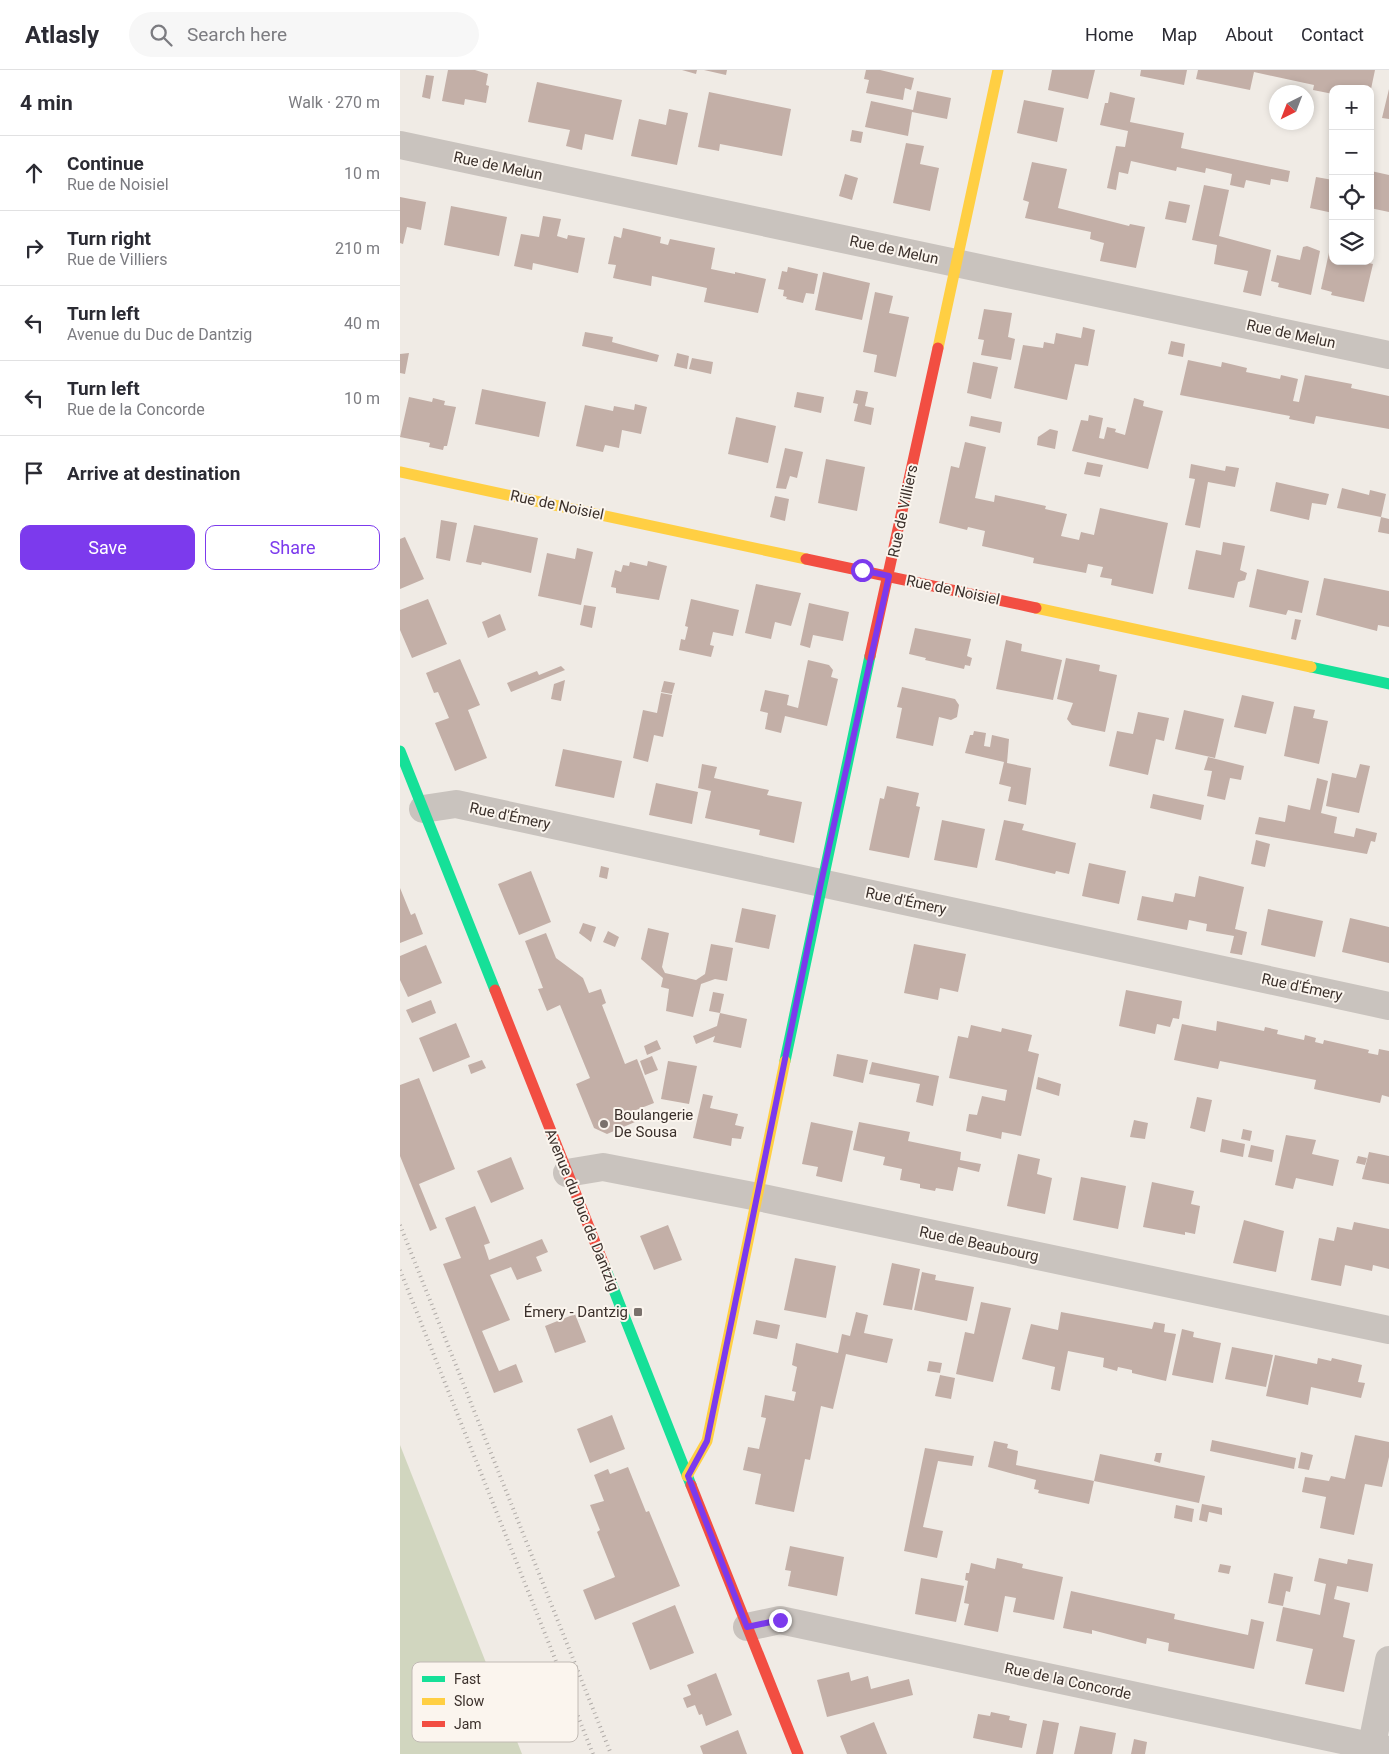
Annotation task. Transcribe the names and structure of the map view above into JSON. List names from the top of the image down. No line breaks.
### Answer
{"streets":{"street":["Rue de Melun","Rue de Noisiel","Rue de Villiers","Rue d'Émery","Avenue du Duc de Dantzig","Rue de Beaubourg","Rue de la Concorde"]},"crossings":[["Rue de Melun","Rue de Villiers"],["Rue de Noisiel","Rue de Villiers"],["Rue de Villiers","Rue d'Émery"],["Rue de Villiers","Avenue du Duc de Dantzig"],["Rue de Villiers","Rue de Beaubourg"],["Rue d'Émery","Avenue du Duc de Dantzig"],["Avenue du Duc de Dantzig","Rue de Beaubourg"],["Avenue du Duc de Dantzig","Rue de la Concorde"]],"places":{"other":["Boulangerie De Sousa"],"transit":["Émery - Dantzig"]},"legend":["Fast","Slow","Jam"],"north":"bottom left","page":{"header":"Atlasly","search":"Search here","nav":["Home","Map","About","Contact"],"heading":["4 min","Walk · 270 m"],"map_buttons":["+","−"],"list":[["Continue","Rue de Noisiel","10 m"],["Turn right","Rue de Villiers","210 m"],["Turn left","Avenue du Duc de Dantzig","40 m"],["Turn left","Rue de la Concorde","10 m"],"Arrive at destination"],"buttons":["Save","Share"]}}
